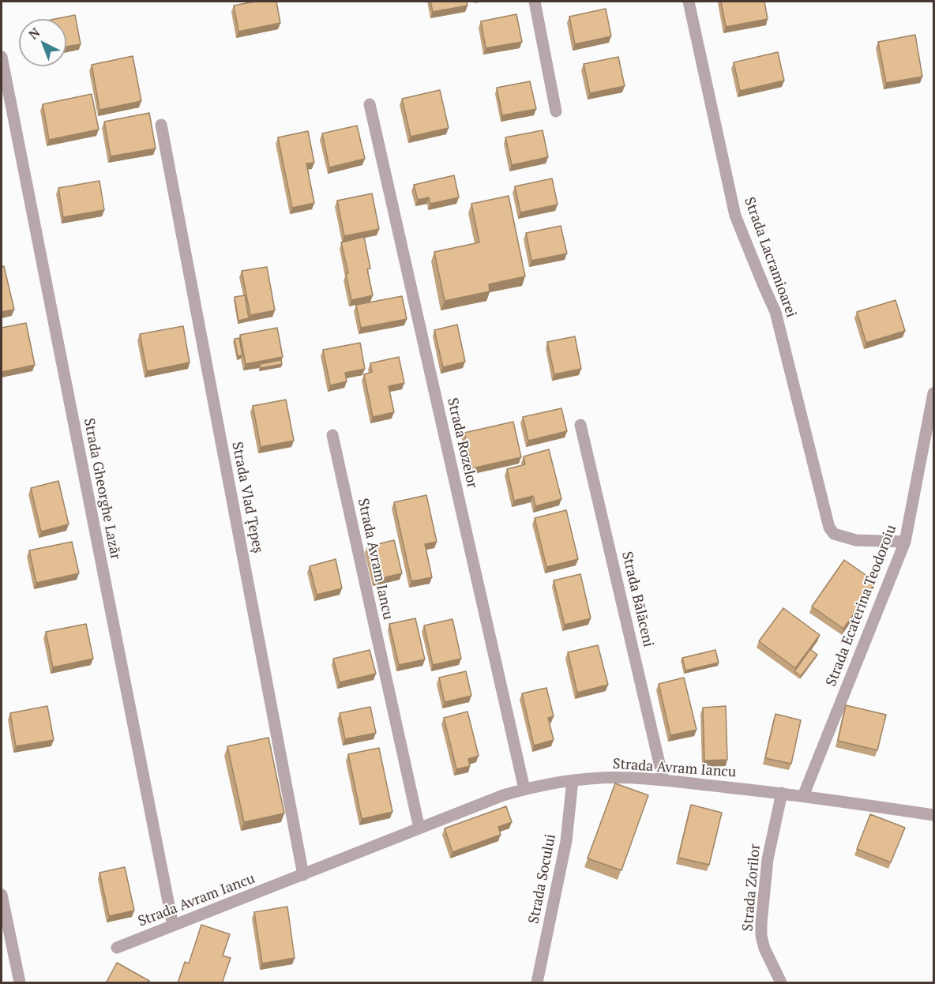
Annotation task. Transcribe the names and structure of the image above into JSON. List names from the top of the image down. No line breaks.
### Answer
{"streets":{"street":["Strada Lacramioarei","Strada Rozelor","Strada Gheorghe Lazăr","Strada Vlad Țepeș","Strada Avram Iancu","Strada Bălăceni","Strada Ecaterina Teodoroiu","Strada Socului","Strada Zorilor"]},"crossings":[["Strada Lacramioarei","Strada Ecaterina Teodoroiu"],["Strada Rozelor","Strada Avram Iancu"],["Strada Gheorghe Lazăr","Strada Avram Iancu"],["Strada Vlad Țepeș","Strada Avram Iancu"],["Strada Avram Iancu","Strada Bălăceni"],["Strada Avram Iancu","Strada Ecaterina Teodoroiu"],["Strada Avram Iancu","Strada Socului"],["Strada Avram Iancu","Strada Zorilor"]],"north":"top left"}
